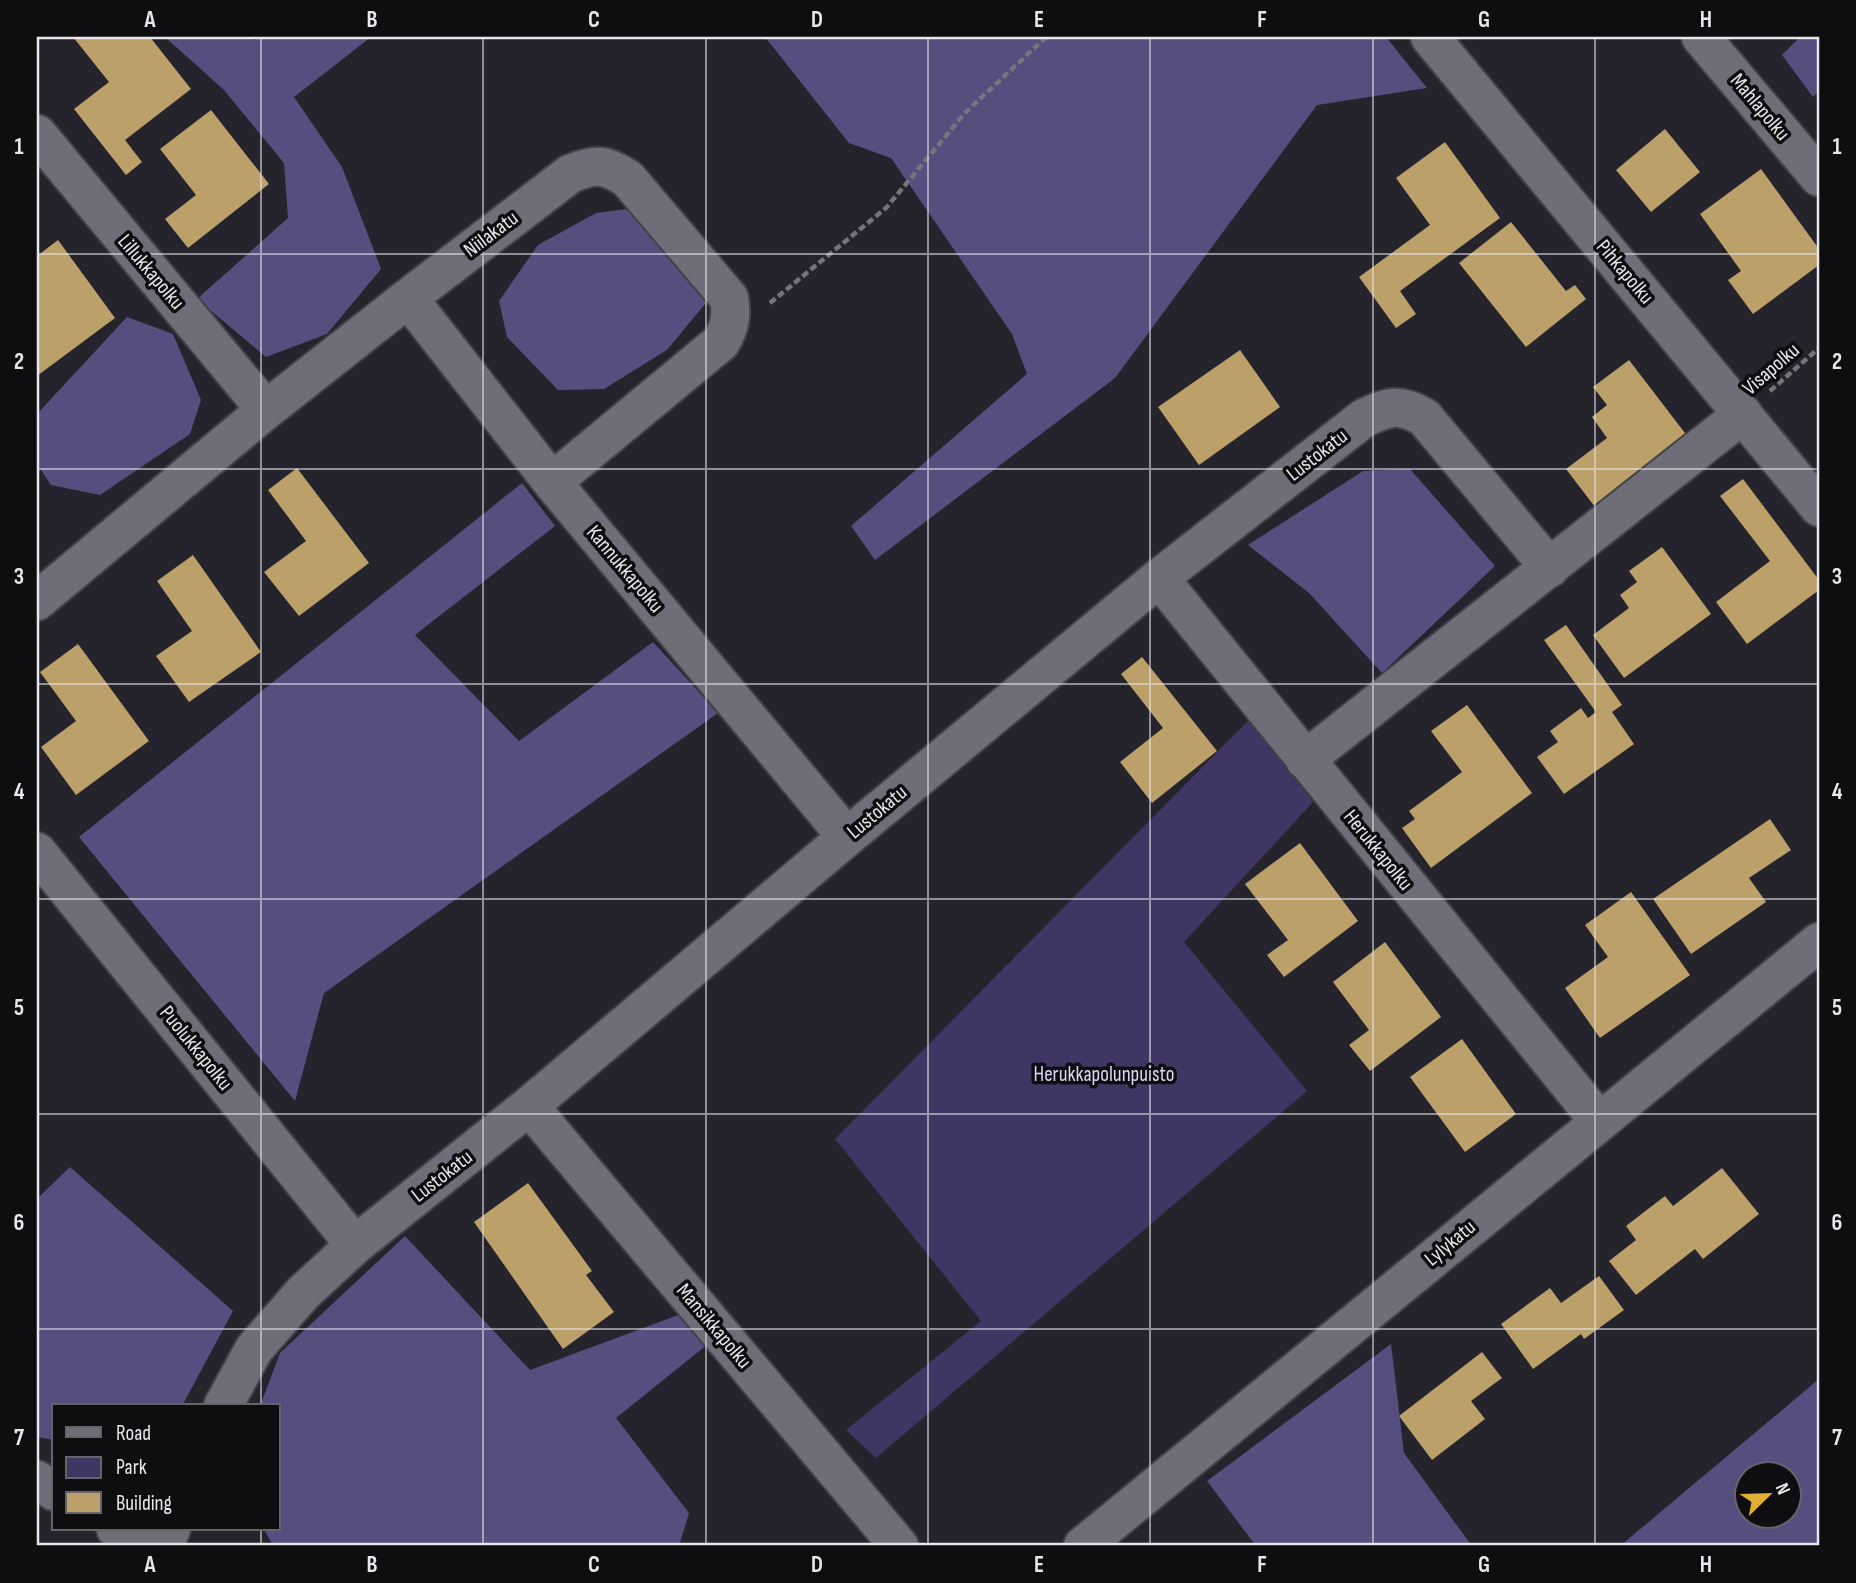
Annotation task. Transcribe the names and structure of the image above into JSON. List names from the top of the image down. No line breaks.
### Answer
{"streets":{"street":["Mahlapolku","Niilakatu","Lillukkapolku","Pihkapolku","Lustokatu","Kannukkapolku","Herukkapolku","Puolukkapolku","Lylykatu","Mansikkapolku"],"path":["Visapolku"]},"crossings":[["Niilakatu","Lillukkapolku"],["Niilakatu","Kannukkapolku"],["Pihkapolku","Visapolku"],["Lustokatu","Kannukkapolku"],["Lustokatu","Herukkapolku"],["Lustokatu","Puolukkapolku"],["Lustokatu","Mansikkapolku"],["Herukkapolku","Lylykatu"]],"parks":["Herukkapolunpuisto"],"legend":["Road","Park","Building"],"north":"top right","grid":{"columns":["A","B","C","D","E","F","G","H"],"rows":["1","2","3","4","5","6","7"]}}
